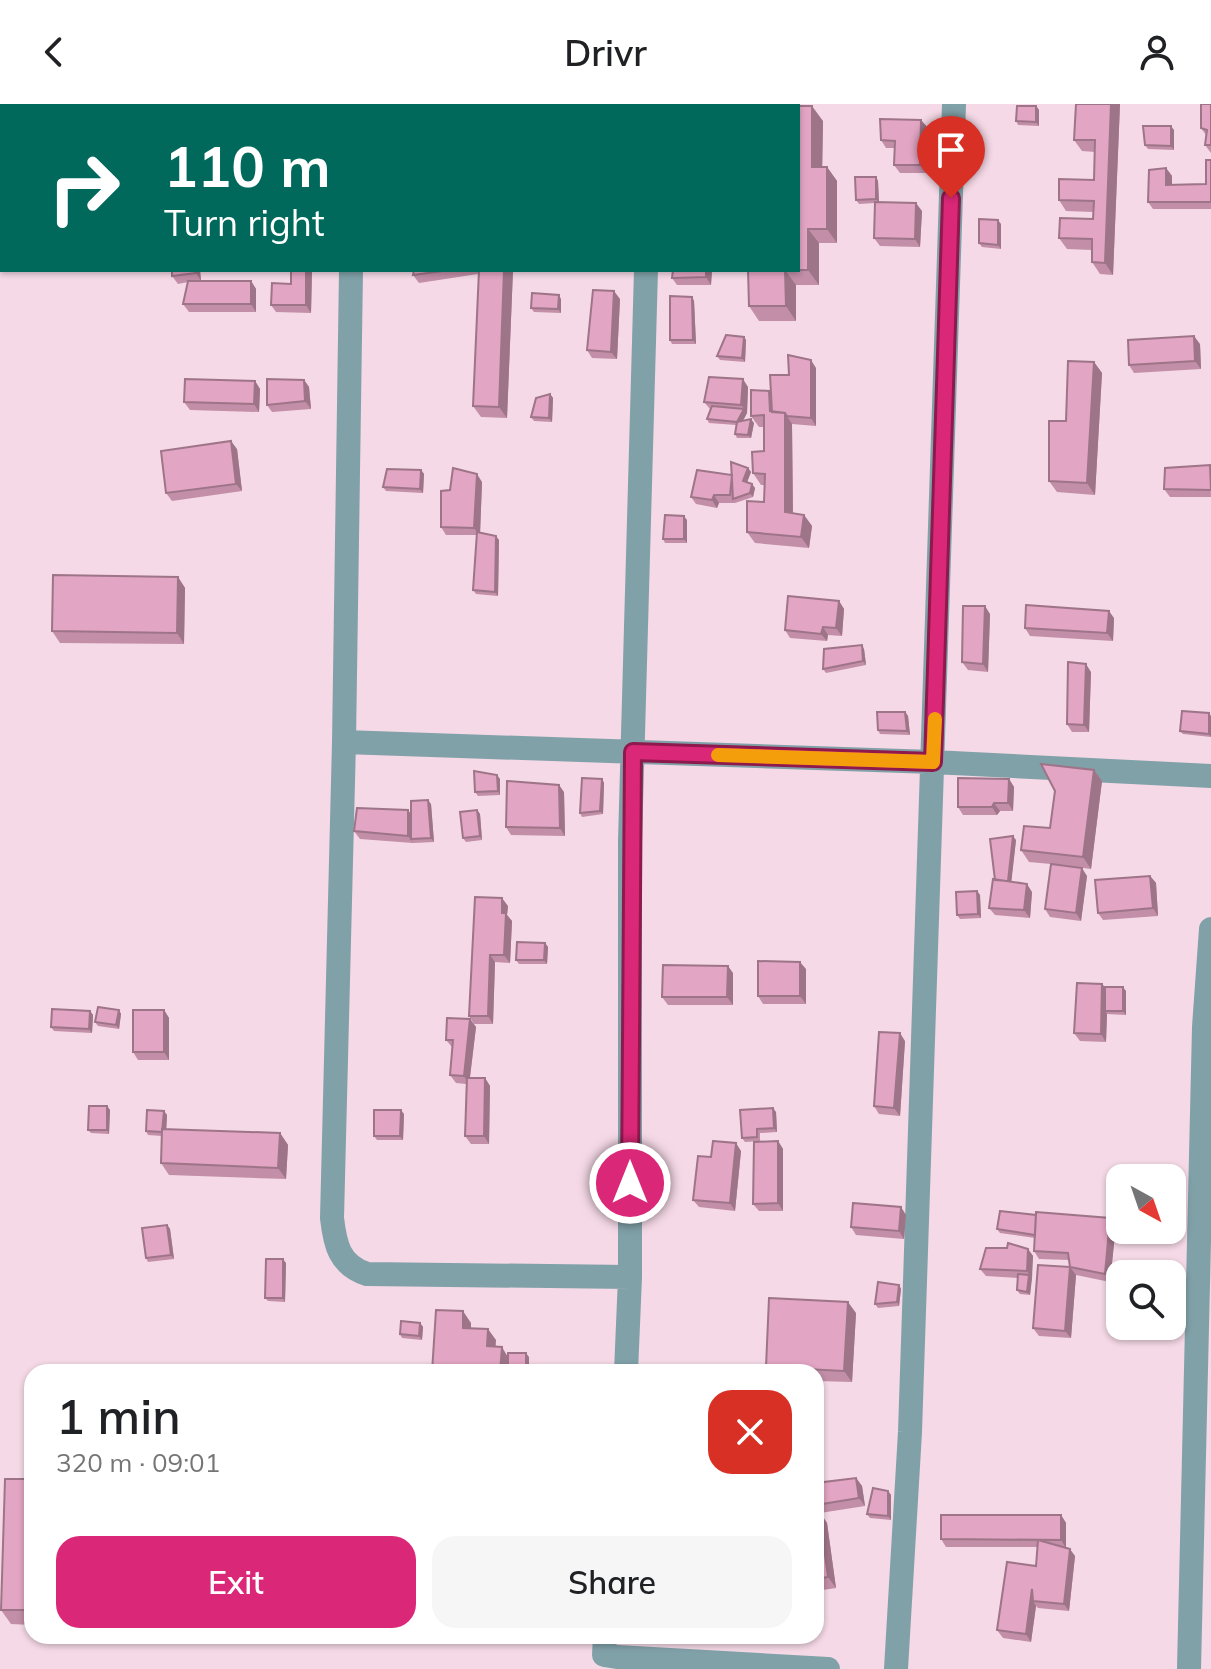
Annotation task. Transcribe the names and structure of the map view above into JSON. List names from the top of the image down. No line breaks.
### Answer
{"north":"bottom right","page":{"header":"Drivr","turn":["110 m","Turn right"],"heading":["1 min","320 m · 09:01"],"buttons":["Exit","Share"]}}
